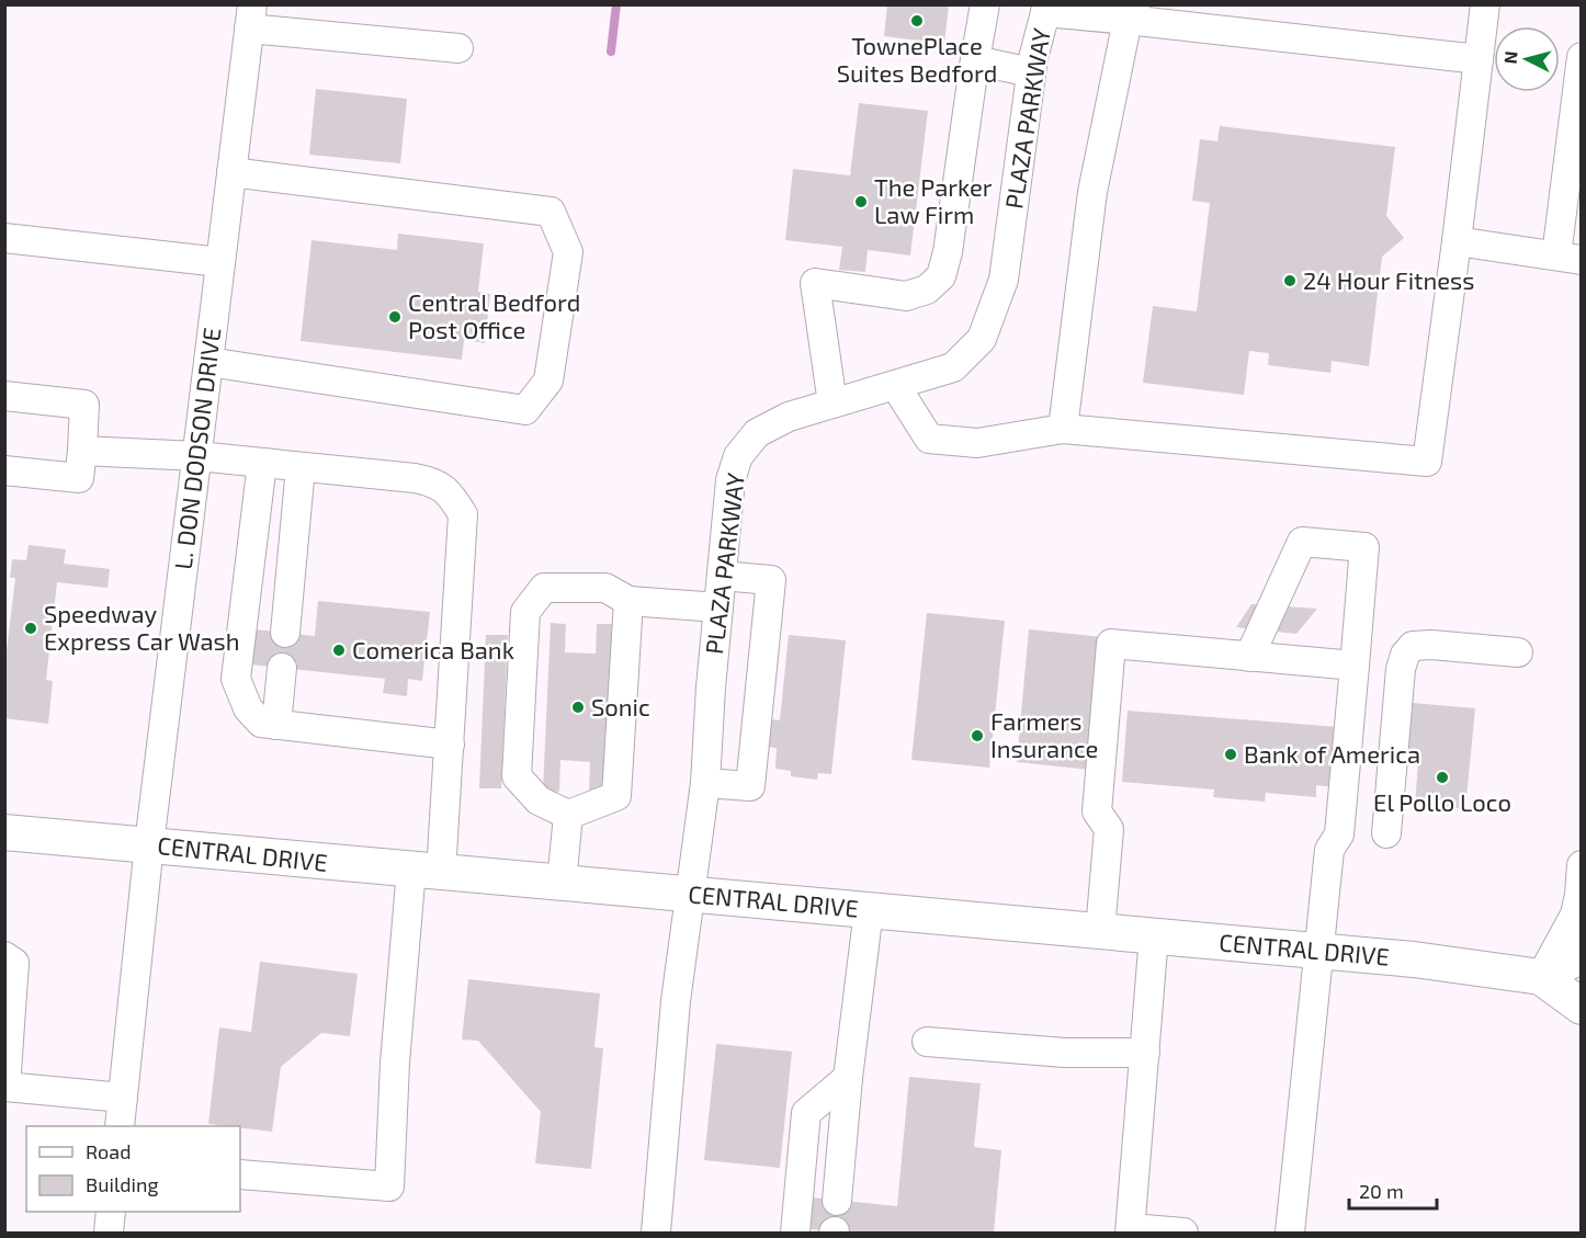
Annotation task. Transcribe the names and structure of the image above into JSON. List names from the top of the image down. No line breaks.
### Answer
{"streets":{"main road":["CENTRAL DRIVE"],"street":["PLAZA PARKWAY","L. DON DODSON DRIVE"]},"crossings":[["PLAZA PARKWAY","CENTRAL DRIVE"],["L. DON DODSON DRIVE","CENTRAL DRIVE"]],"places":["TownePlace Suites Bedford","The Parker Law Firm","24 Hour Fitness","Central Bedford Post Office","Speedway Express Car Wash","Comerica Bank","Sonic","Farmers Insurance","Bank of America","El Pollo Loco"],"legend":["Road","Building"],"scale_bar":"20 m","north":"left"}
